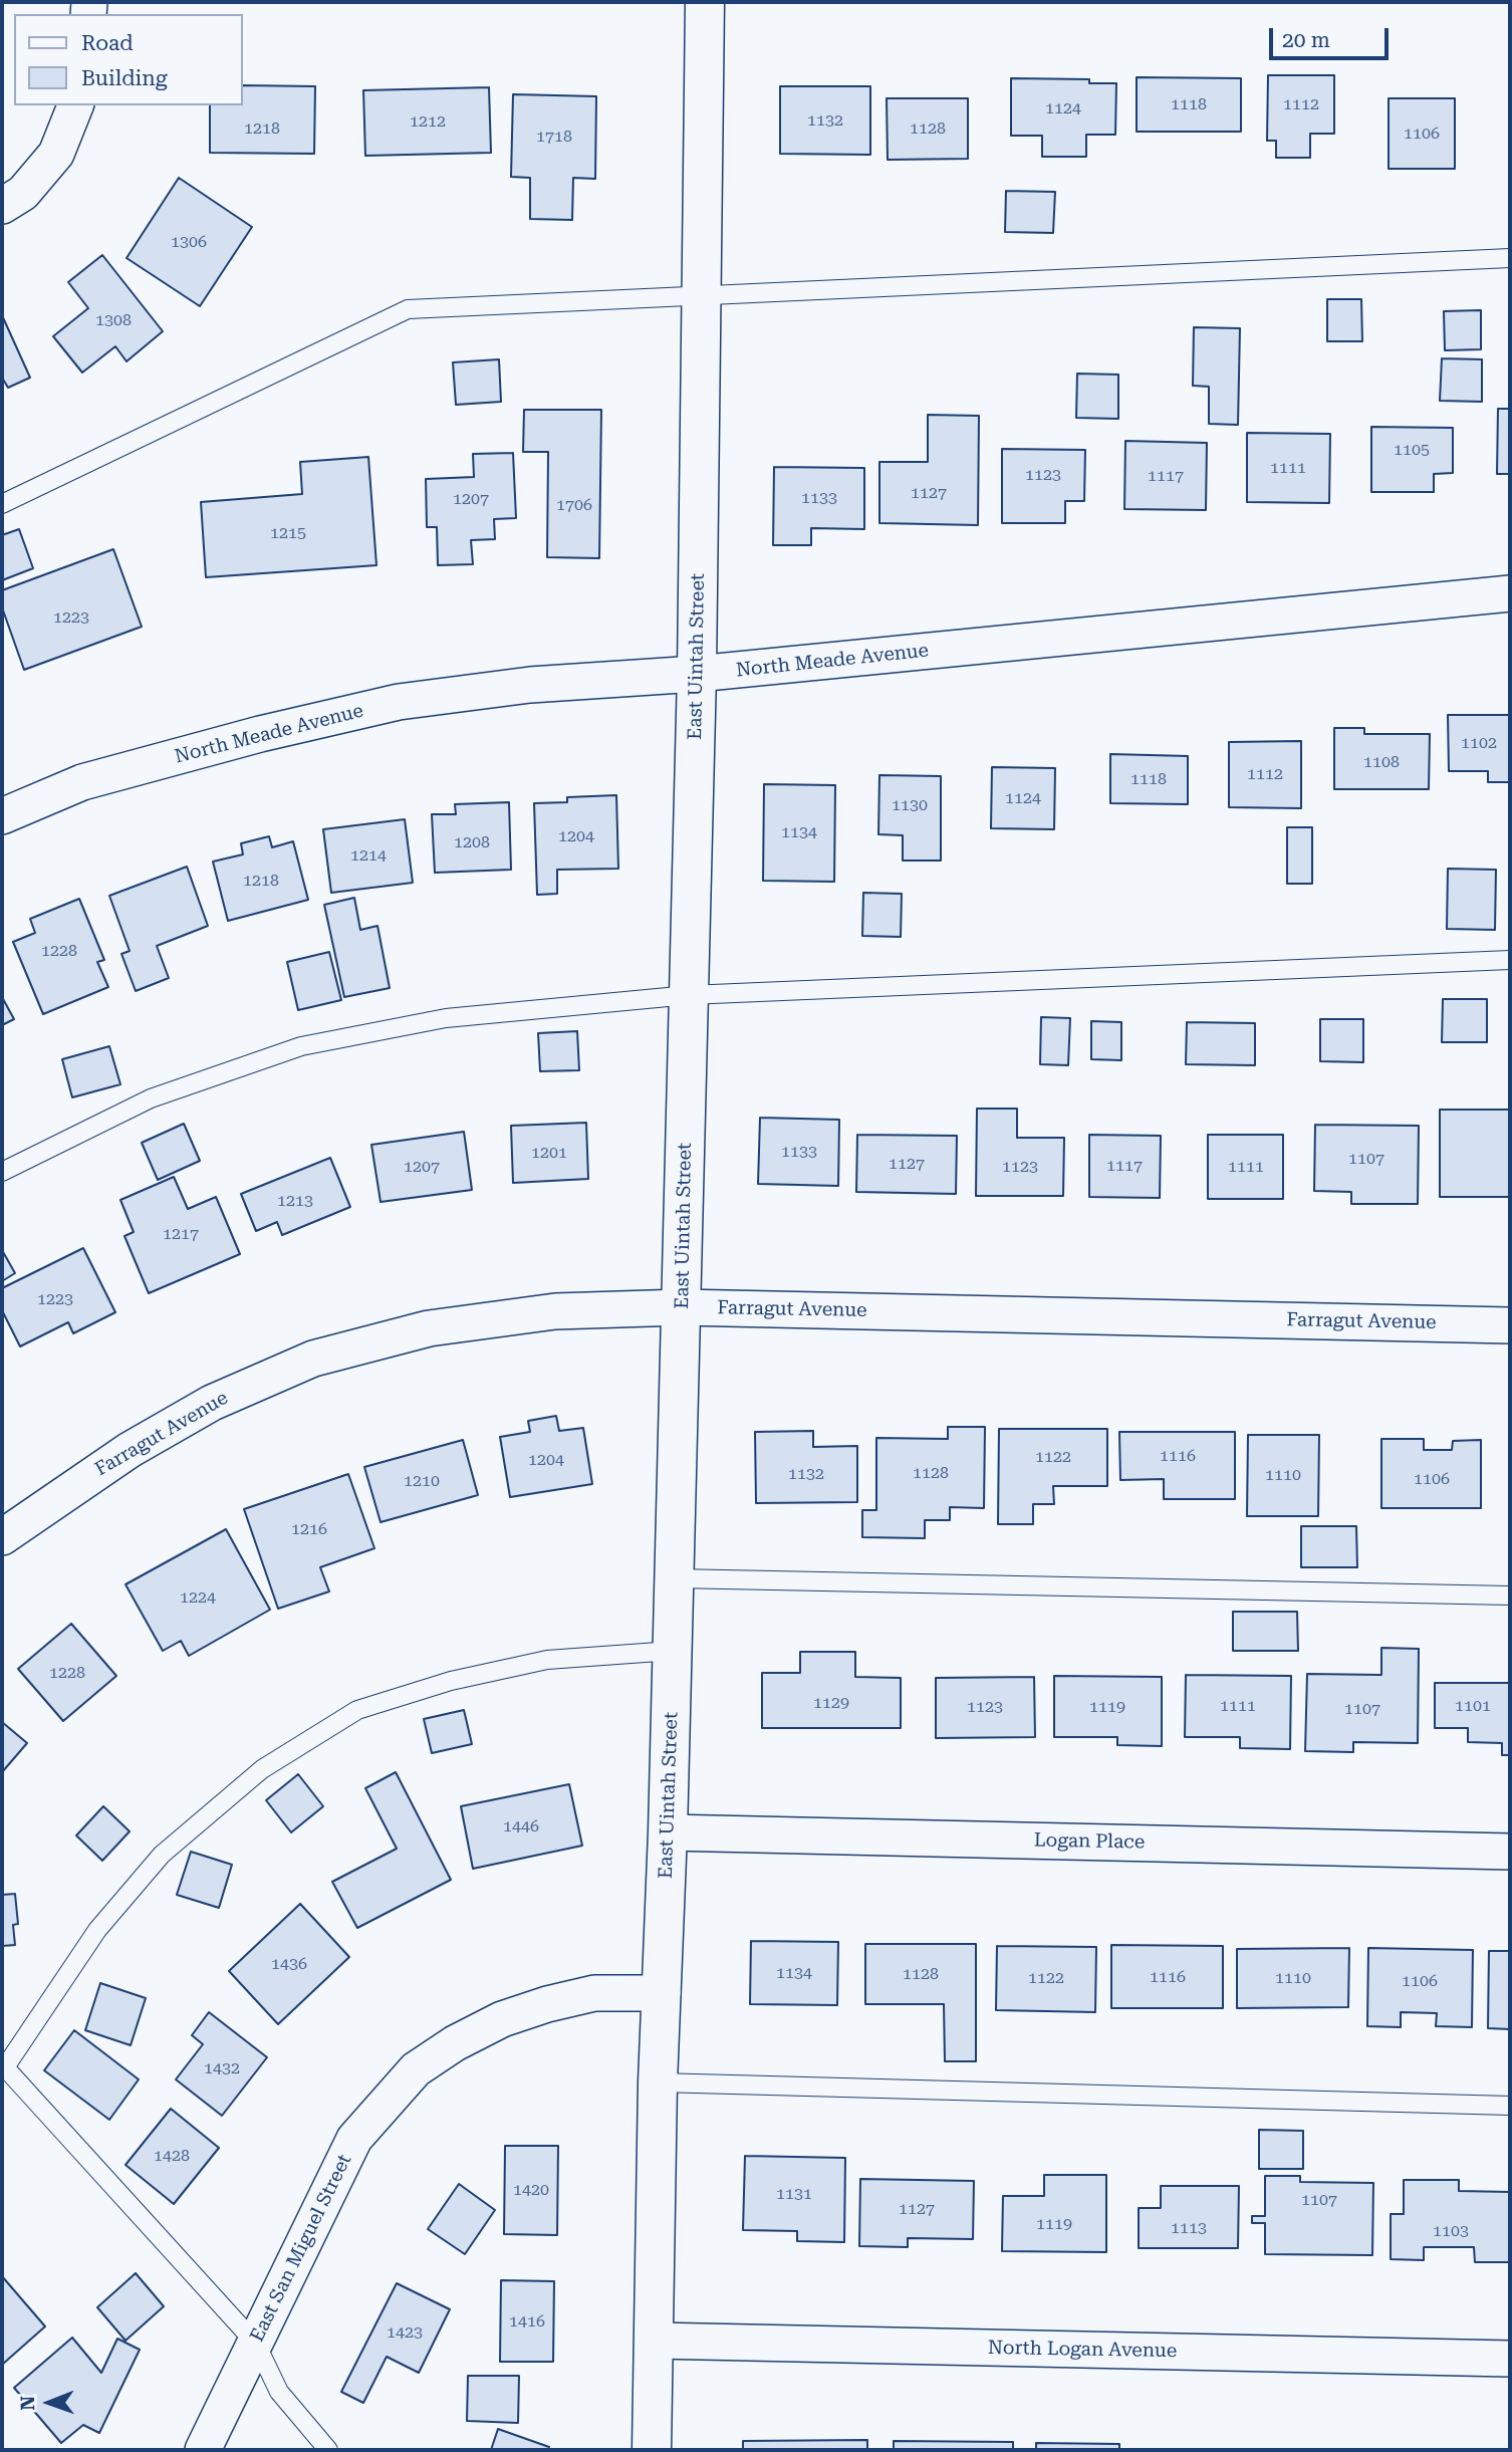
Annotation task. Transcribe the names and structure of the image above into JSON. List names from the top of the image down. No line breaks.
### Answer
{"streets":{"main road":["East Uintah Street"],"street":["North Meade Avenue","Farragut Avenue","Logan Place","East San Miguel Street","North Logan Avenue"]},"crossings":[["East Uintah Street","North Meade Avenue"],["East Uintah Street","Farragut Avenue"],["East Uintah Street","Logan Place"],["East Uintah Street","East San Miguel Street"],["East Uintah Street","North Logan Avenue"]],"house_numbers":["1118","1112","1124","1132","1212","1218","1128","1106","1718","1306","1308","1105","1111","1123","1117","1127","1133","1207","1706","1215","1223","1102","1108","1112","1118","1124","1130","1134","1204","1208","1214","1218","1228","1133","1201","1107","1127","1117","1207","1123","1111","1213","1217","1223","1116","1122","1204","1128","1132","1110","1106","1210","1216","1224","1228","1129","1111","1101","1123","1119","1107","1446","1436","1134","1128","1116","1122","1110","1106","1432","1428","1420","1131","1107","1127","1119","1113","1103","1416","1423"],"legend":["Road","Building"],"scale_bar":"20 m","north":"left"}
